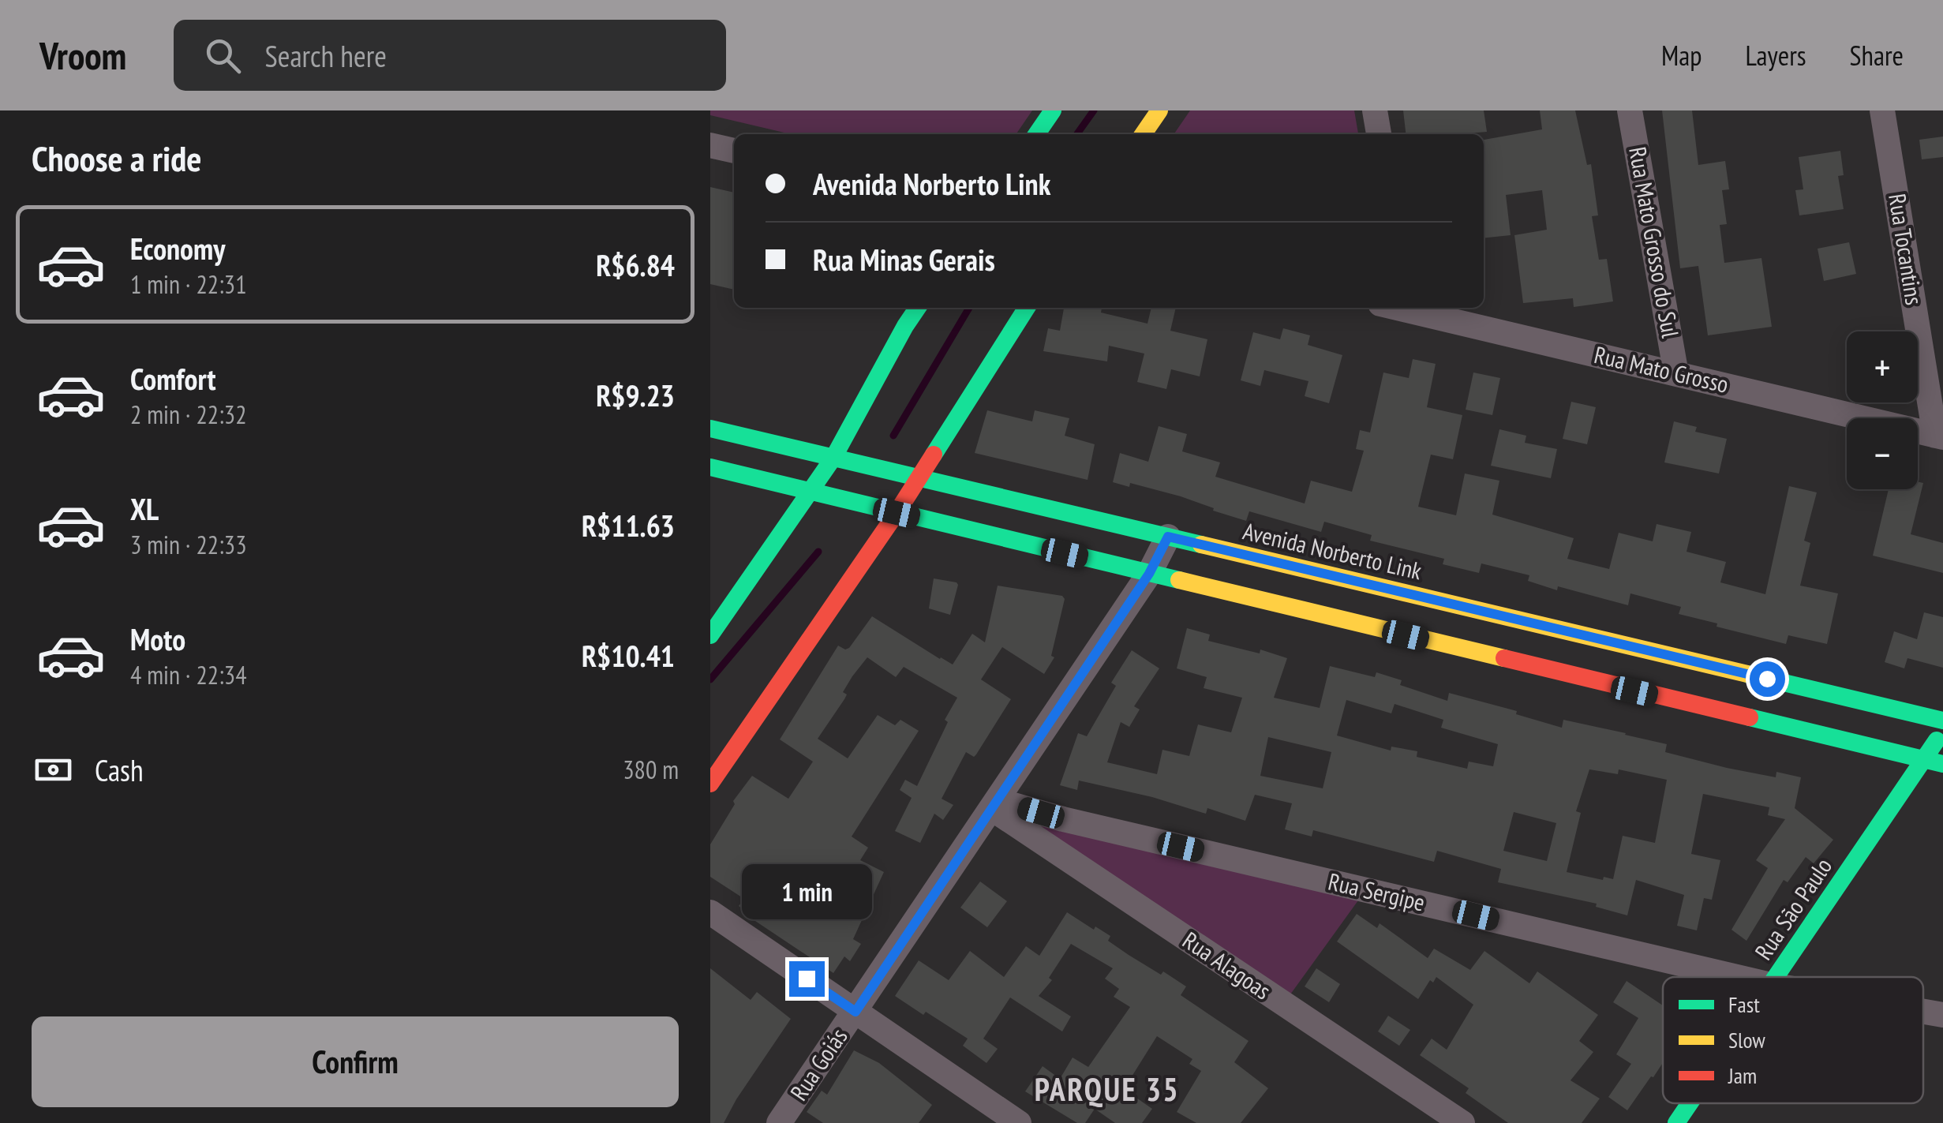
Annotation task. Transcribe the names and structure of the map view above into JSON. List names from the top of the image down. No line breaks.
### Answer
{"streets":{"street":["Rua Mato Grosso do Sul","Rua Tocantins","Rua Mato Grosso","Avenida Norberto Link","Rua Sergipe","Rua São Paulo","Rua Alagoas","Rua Goiás"]},"crossings":[["Rua Mato Grosso do Sul","Rua Mato Grosso"],["Rua Tocantins","Rua Mato Grosso"],["Avenida Norberto Link","Rua São Paulo"],["Avenida Norberto Link","Rua Goiás"],["Rua Sergipe","Rua Alagoas"],["Rua Sergipe","Rua Goiás"],["Rua Alagoas","Rua Goiás"]],"districts":["PARQUE 35"],"legend":["Fast","Slow","Jam"],"page":{"header":"Vroom","search":"Search here","nav":["Map","Layers","Share"],"heading":"Choose a ride","banner":["Avenida Norberto Link","Rua Minas Gerais"],"list":[{"name":"Economy","note":"1 min · 22:31","value":"R$6.84"},{"name":"Comfort","note":"2 min · 22:32","value":"R$9.23"},{"name":"XL","note":"3 min · 22:33","value":"R$11.63"},{"name":"Moto","note":"4 min · 22:34","value":"R$10.41"}],"map_buttons":["+","−"],"pay":["Cash","380 m"],"bubble":"1 min","buttons":"Confirm"}}
